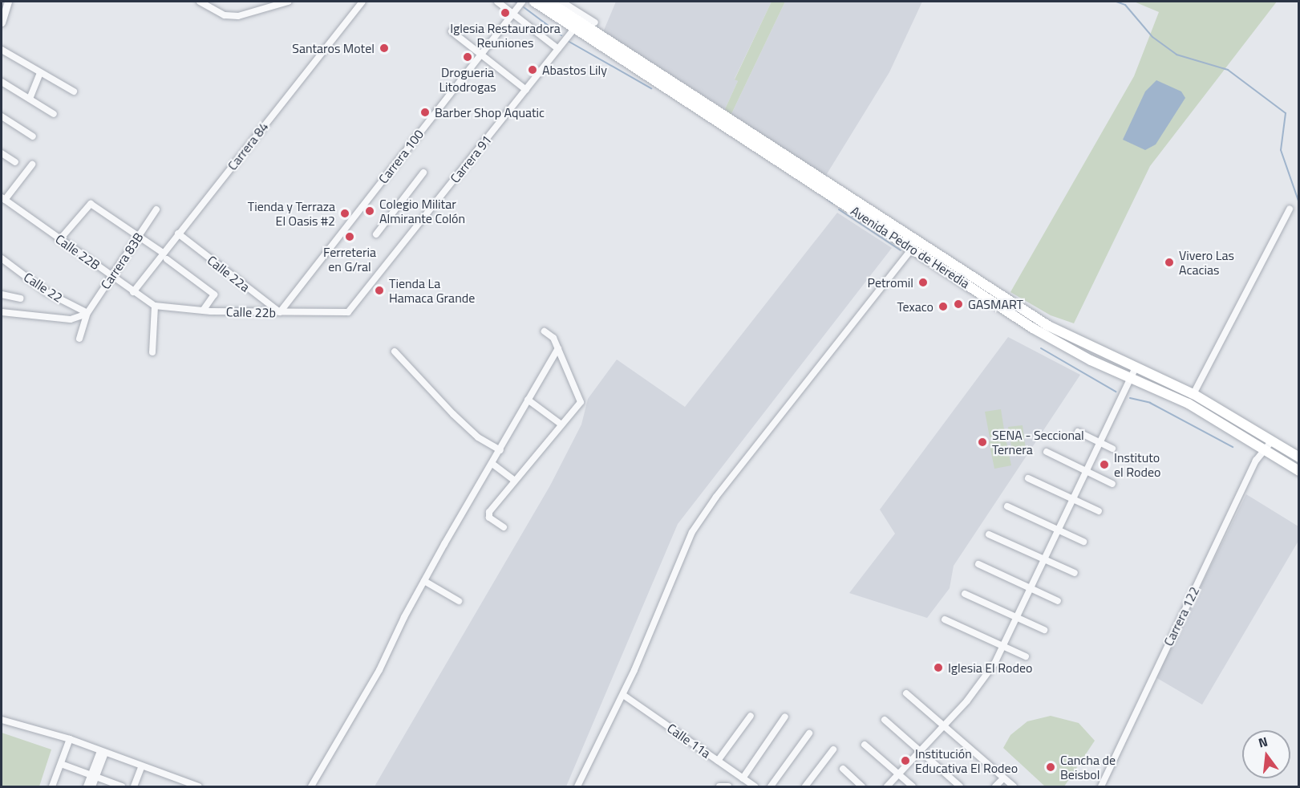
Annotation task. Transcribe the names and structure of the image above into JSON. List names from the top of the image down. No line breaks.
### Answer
{"streets":{"highway":["Avenida Pedro de Heredia"],"street":["Carrera 84","Carrera 100","Carrera 91","Calle 22B","Carrera 83B","Calle 22a","Calle 22","Calle 22b","Carrera 122","Calle 11a"]},"crossings":[["Carrera 84","Calle 22B"],["Carrera 84","Calle 22a"],["Carrera 100","Calle 22a"],["Carrera 100","Calle 22b"],["Carrera 91","Avenida Pedro de Heredia"],["Carrera 91","Calle 22b"],["Avenida Pedro de Heredia","Carrera 122"],["Calle 22B","Carrera 83B"],["Calle 22B","Calle 22b"],["Carrera 83B","Calle 22"],["Calle 22a","Calle 22b"]],"places":["Iglesia Restauradora Reuniones","Santaros Motel","Drogueria Litodrogas","Abastos Lily","Barber Shop Aquatic","Colegio Militar Almirante Colón","Tienda y Terraza El Oasis #2","Ferreteria en G/ral","Vivero Las Acacias","Petromil","Tienda La Hamaca Grande","GASMART","Texaco","SENA - Seccional Ternera","Instituto el Rodeo","Iglesia El Rodeo","Institución Educativa El Rodeo","Cancha de Beisbol"],"north":"top"}
